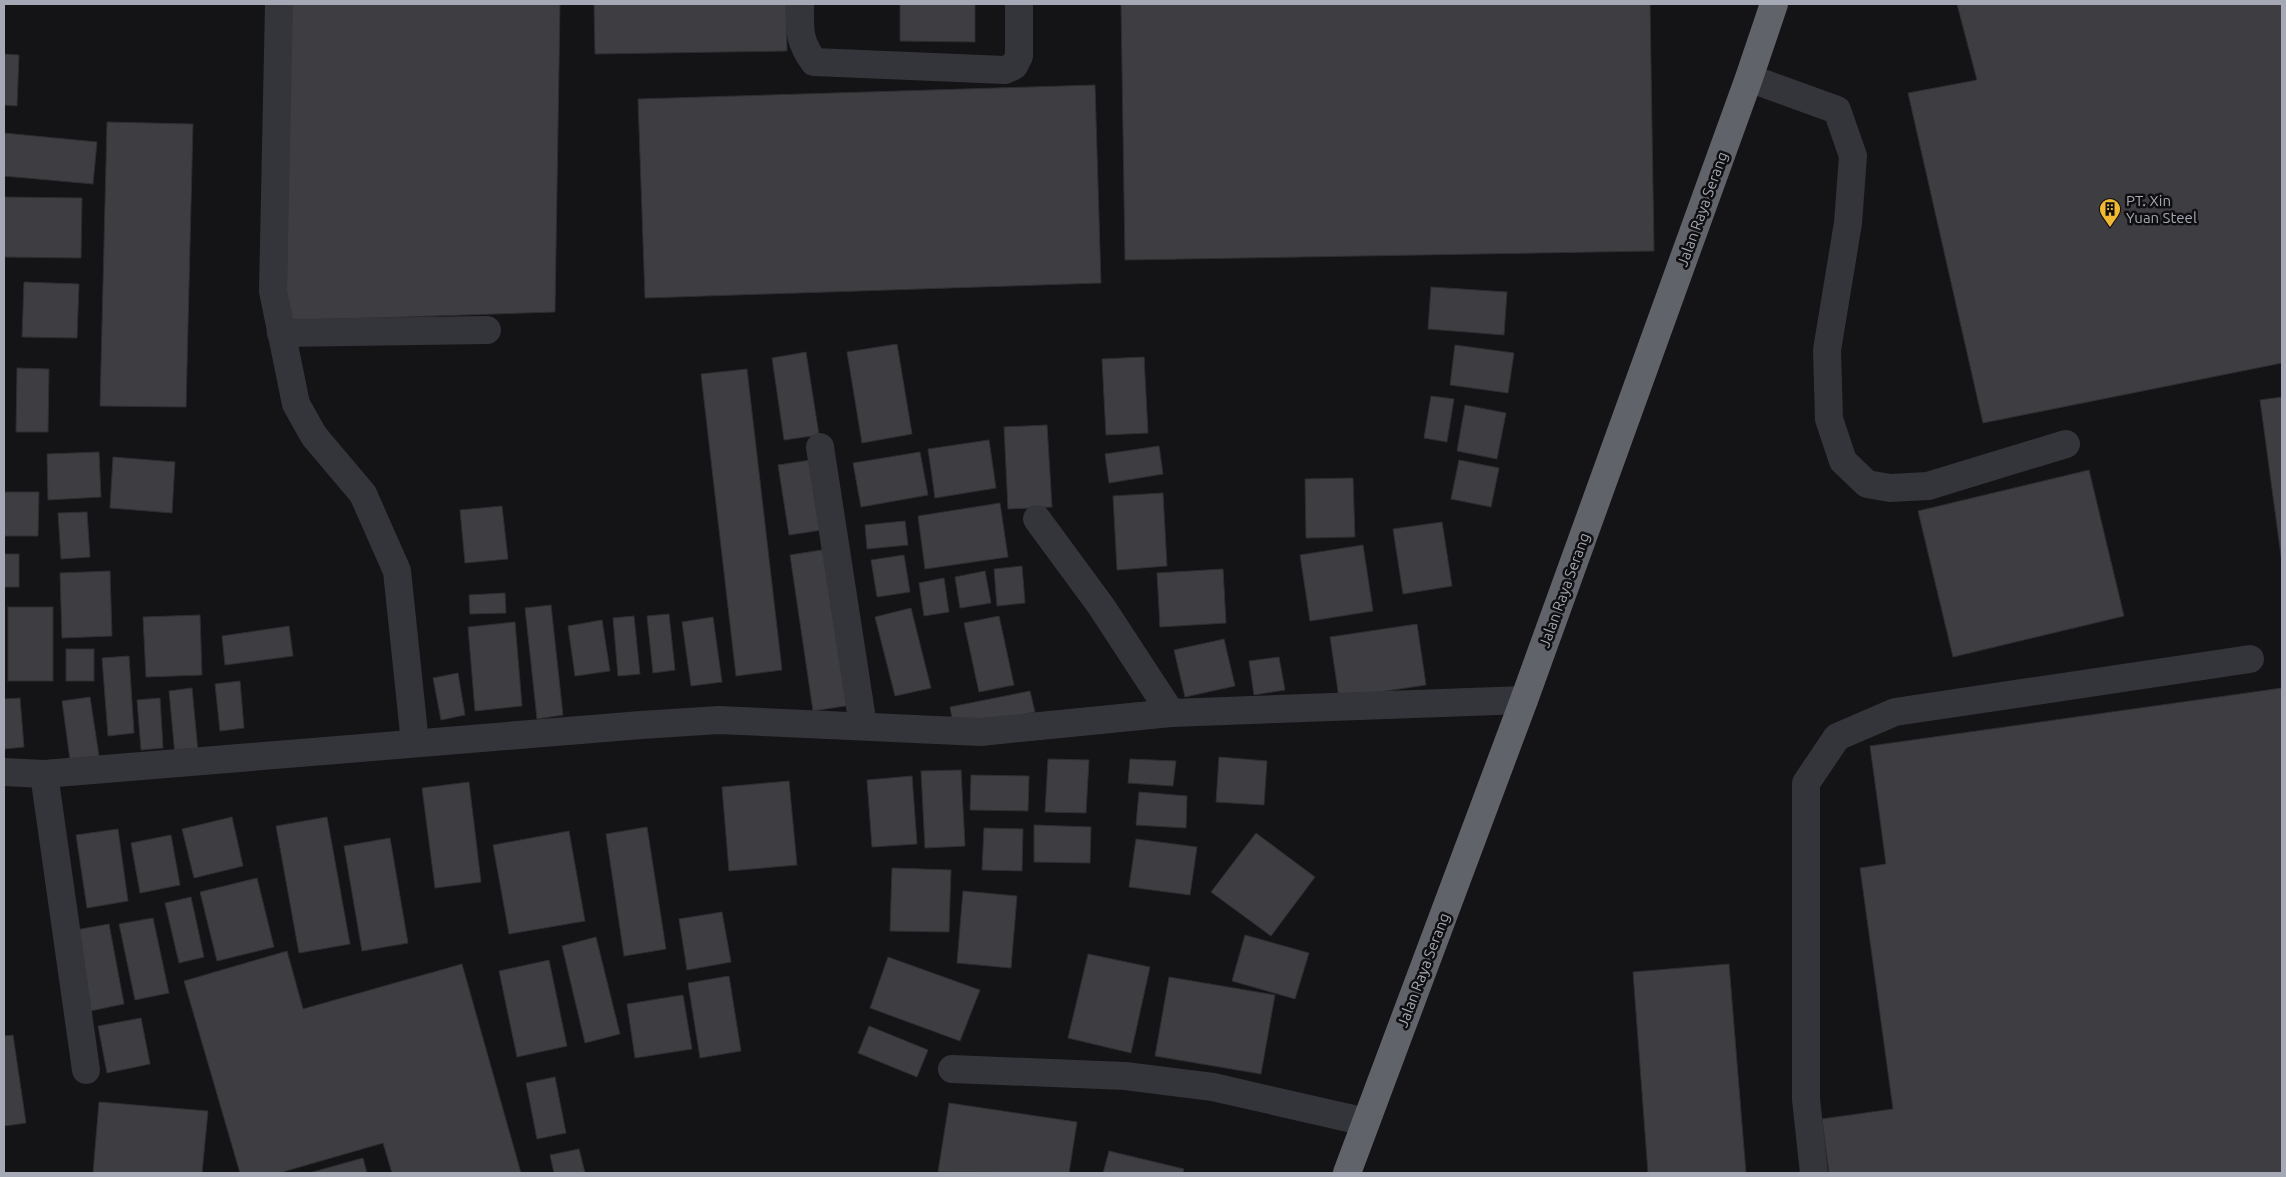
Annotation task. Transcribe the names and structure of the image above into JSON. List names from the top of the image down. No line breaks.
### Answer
{"streets":{"highway":["Jalan Raya Serang"]},"places":{"building":["PT. Xin Yuan Steel"]}}
